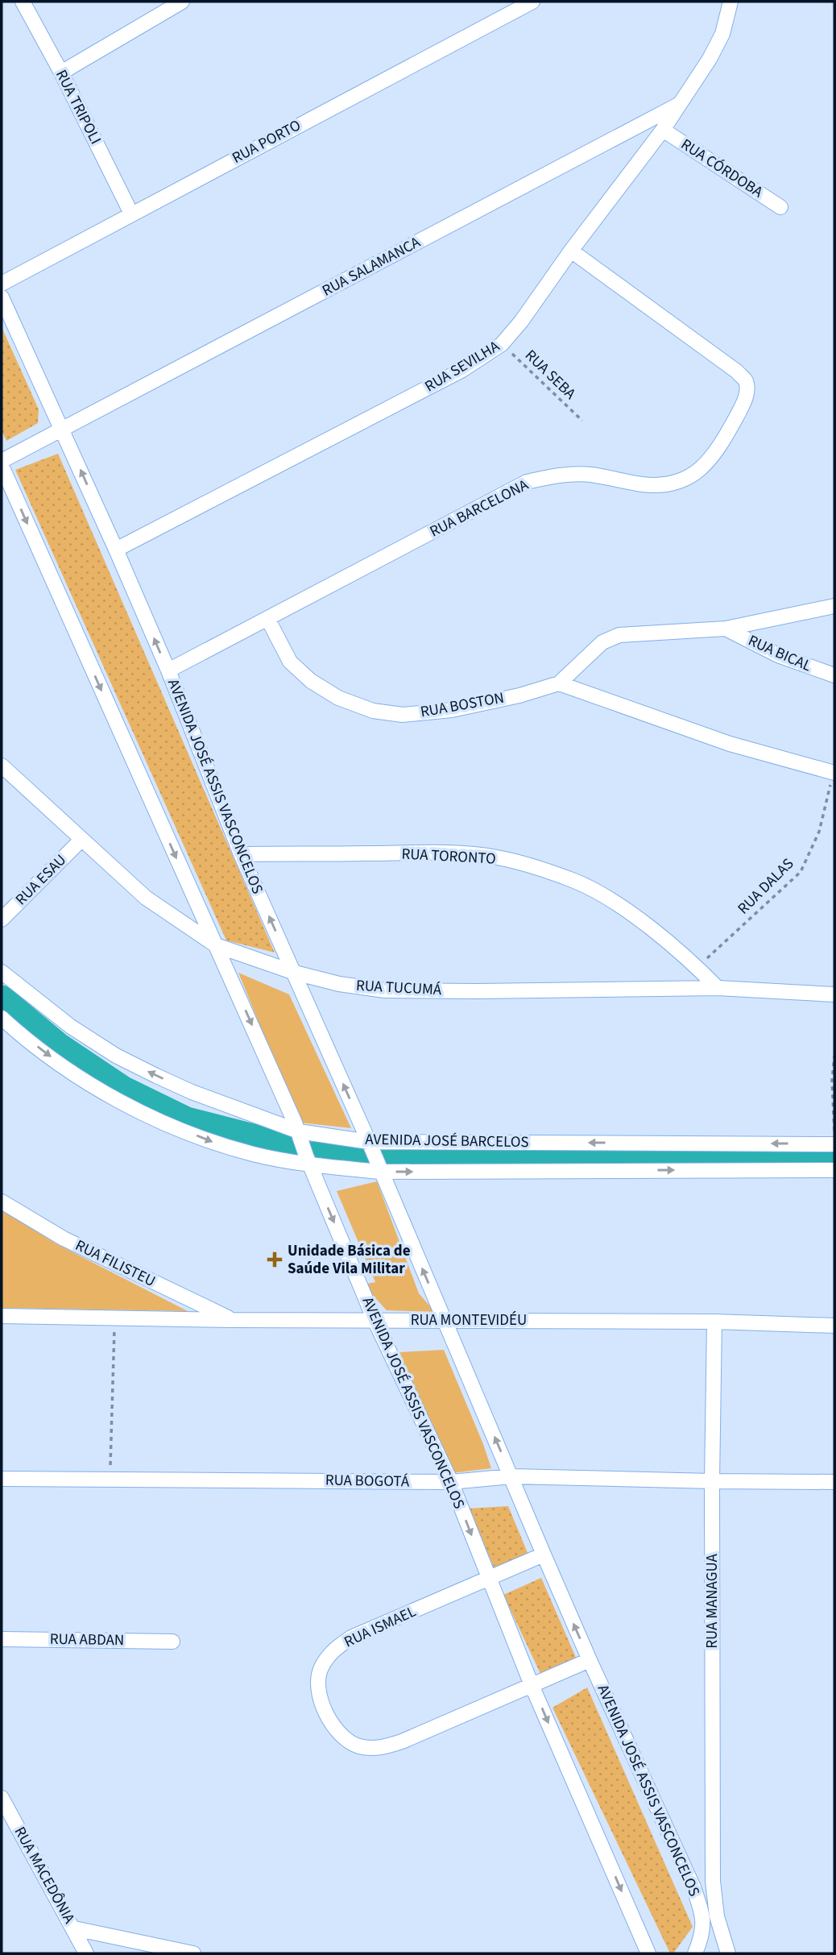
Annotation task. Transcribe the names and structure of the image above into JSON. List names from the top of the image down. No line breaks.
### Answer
{"streets":{"street":["RUA TRIPOLI","RUA PORTO","RUA CÓRDOBA","RUA SALAMANCA","RUA SEVILHA","RUA BARCELONA","RUA BICAL","RUA BOSTON","AVENIDA JOSÉ ASSIS VASCONCELOS","RUA TORONTO","RUA ESAU","RUA TUCUMÁ","AVENIDA JOSÉ BARCELOS","RUA FILISTEU","RUA MONTEVIDÉU","RUA BOGOTÁ","RUA MANAGUA","RUA ISMAEL","RUA ABDAN","RUA MACEDÔNIA"],"path":["RUA SEBA","RUA DALAS"]},"crossings":[["RUA TRIPOLI","RUA PORTO"],["RUA CÓRDOBA","RUA SEVILHA"],["RUA SALAMANCA","RUA SEVILHA"],["RUA SALAMANCA","AVENIDA JOSÉ ASSIS VASCONCELOS"],["RUA SEVILHA","RUA SEBA"],["RUA SEVILHA","RUA BARCELONA"],["RUA SEVILHA","AVENIDA JOSÉ ASSIS VASCONCELOS"],["RUA BARCELONA","RUA BOSTON"],["RUA BARCELONA","AVENIDA JOSÉ ASSIS VASCONCELOS"],["RUA BICAL","RUA BOSTON"],["AVENIDA JOSÉ ASSIS VASCONCELOS","RUA TORONTO"],["AVENIDA JOSÉ ASSIS VASCONCELOS","RUA TUCUMÁ"],["AVENIDA JOSÉ ASSIS VASCONCELOS","AVENIDA JOSÉ BARCELOS"],["AVENIDA JOSÉ ASSIS VASCONCELOS","RUA MONTEVIDÉU"],["AVENIDA JOSÉ ASSIS VASCONCELOS","RUA BOGOTÁ"],["AVENIDA JOSÉ ASSIS VASCONCELOS","RUA ISMAEL"],["RUA TORONTO","RUA DALAS"],["RUA TORONTO","RUA TUCUMÁ"],["RUA ESAU","RUA TUCUMÁ"],["RUA FILISTEU","RUA MONTEVIDÉU"],["RUA MONTEVIDÉU","RUA MANAGUA"],["RUA BOGOTÁ","RUA MANAGUA"]],"places":{"health":["Unidade Básica de Saúde Vila Militar"]}}
